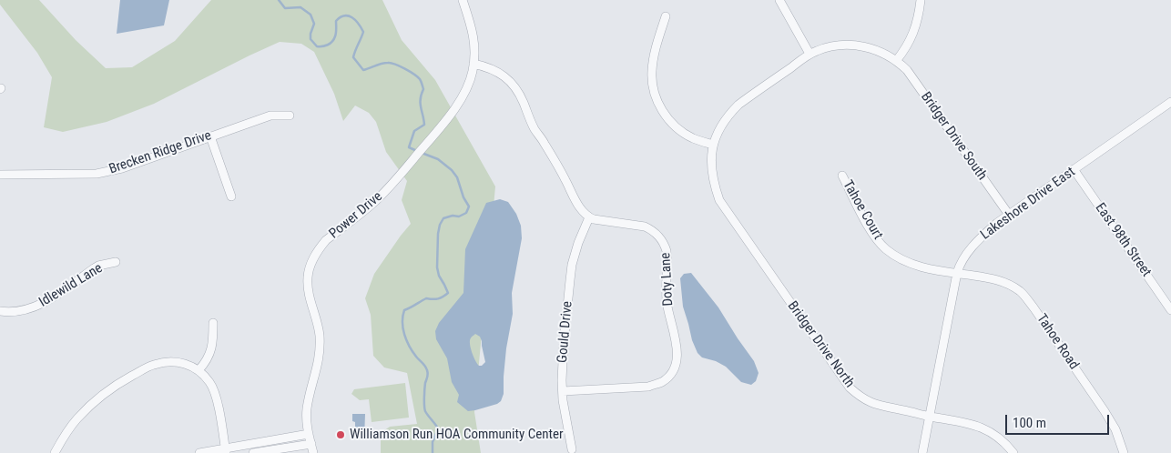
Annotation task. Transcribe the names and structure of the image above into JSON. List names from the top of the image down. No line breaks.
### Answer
{"streets":{"street":["Bridger Drive South","Brecken Ridge Drive","Lakeshore Drive East","Tahoe Court","Power Drive","East 98th Street","Doty Lane","Idlewild Lane","Gould Drive","Tahoe Road","Bridger Drive North"]},"crossings":[["Bridger Drive South","Lakeshore Drive East"],["Bridger Drive South","Bridger Drive North"],["Lakeshore Drive East","Tahoe Court"],["Lakeshore Drive East","East 98th Street"],["Lakeshore Drive East","Tahoe Road"],["Lakeshore Drive East","Bridger Drive North"],["Tahoe Court","Tahoe Road"],["Doty Lane","Gould Drive"]],"places":["Williamson Run HOA Community Center"],"scale_bar":"100 m"}
